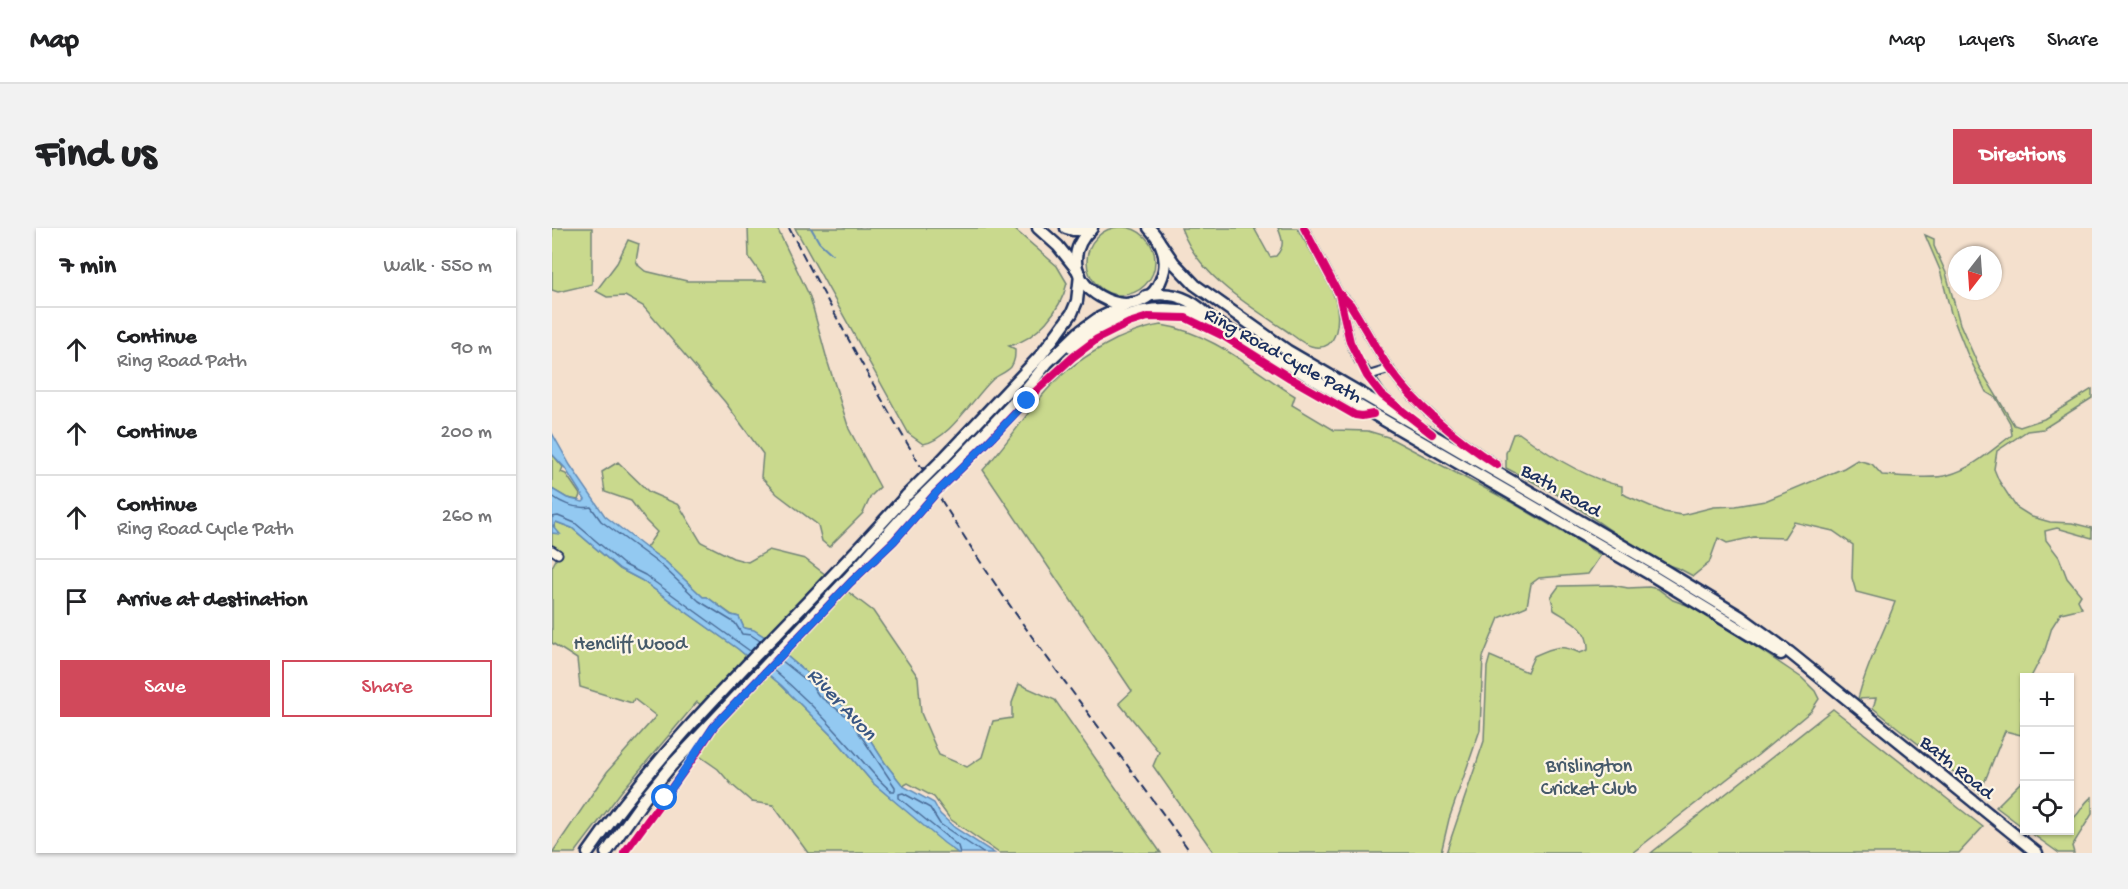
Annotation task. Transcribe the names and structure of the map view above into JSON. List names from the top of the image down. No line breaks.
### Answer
{"streets":{"highway":["Bath Road"],"cycle path":["Ring Road Cycle Path"]},"water":["River Avon"],"parks":["Hencliff Wood","Brislington Cricket Club"],"north":"bottom","page":{"header":"Map","nav":["Map","Layers","Share"],"buttons":["Directions",["Save","Share"]],"title":"Find us","heading":["7 min","Walk · 550 m"],"list":[["Continue","Ring Road Path","90 m"],["Continue","200 m"],["Continue","Ring Road Cycle Path","260 m"],"Arrive at destination"],"map_buttons":["+","−"]}}
